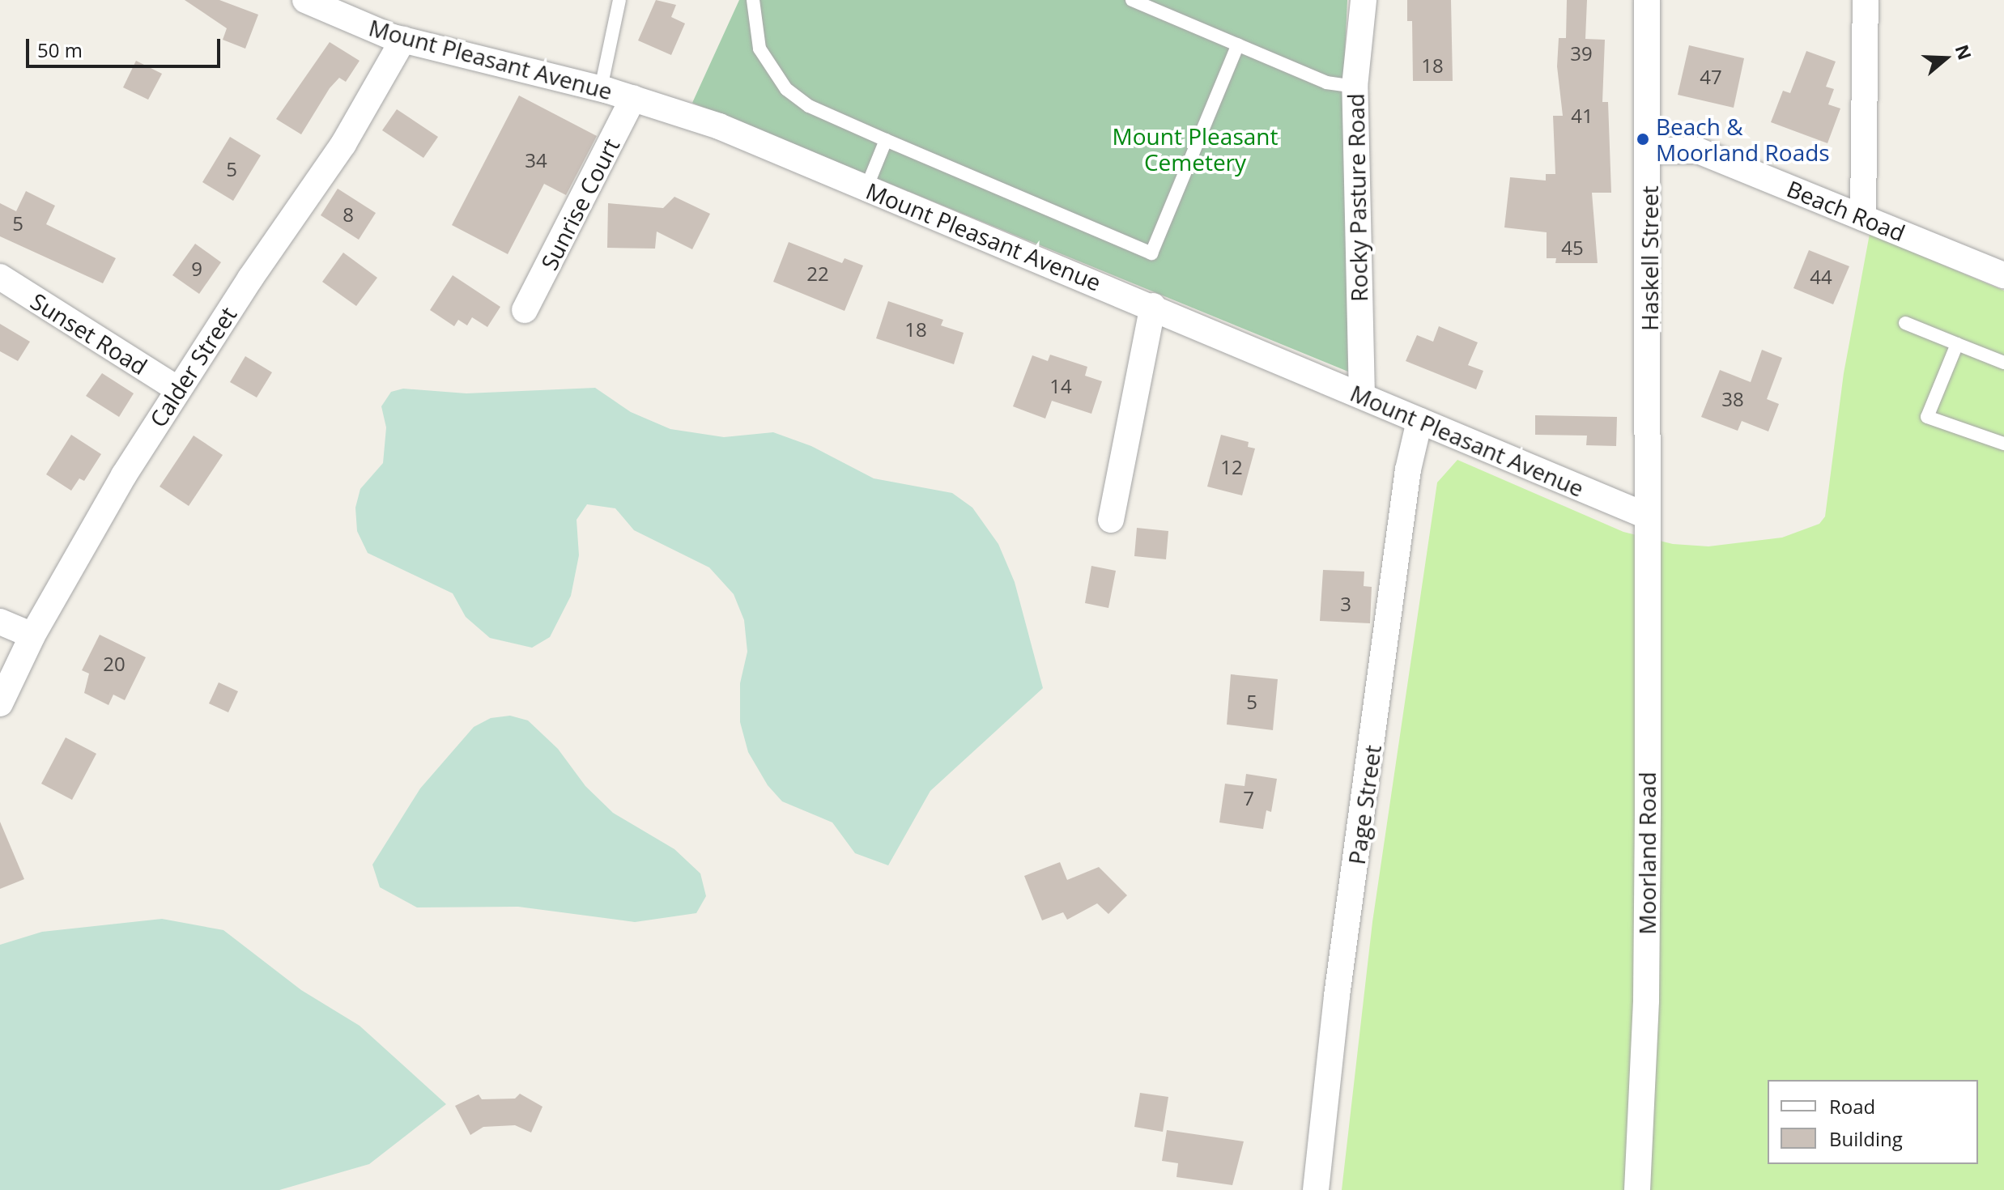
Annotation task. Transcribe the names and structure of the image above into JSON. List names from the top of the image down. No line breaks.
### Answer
{"streets":{"street":["Mount Pleasant Avenue","Rocky Pasture Road","Sunrise Court","Beach Road","Haskell Street","Sunset Road","Calder Street","Page Street","Moorland Road"]},"crossings":[["Mount Pleasant Avenue","Rocky Pasture Road"],["Mount Pleasant Avenue","Sunrise Court"],["Mount Pleasant Avenue","Haskell Street"],["Mount Pleasant Avenue","Calder Street"],["Mount Pleasant Avenue","Page Street"],["Mount Pleasant Avenue","Moorland Road"],["Beach Road","Haskell Street"],["Haskell Street","Moorland Road"],["Sunset Road","Calder Street"]],"parks":["Mount Pleasant Cemetery"],"places":["Beach & Moorland Roads"],"house_numbers":["39","18","47","41","34","5","8","5","45","9","22","44","18","14","38","12","3","20","5","7"],"legend":["Road","Building"],"scale_bar":"50 m","north":"right"}
